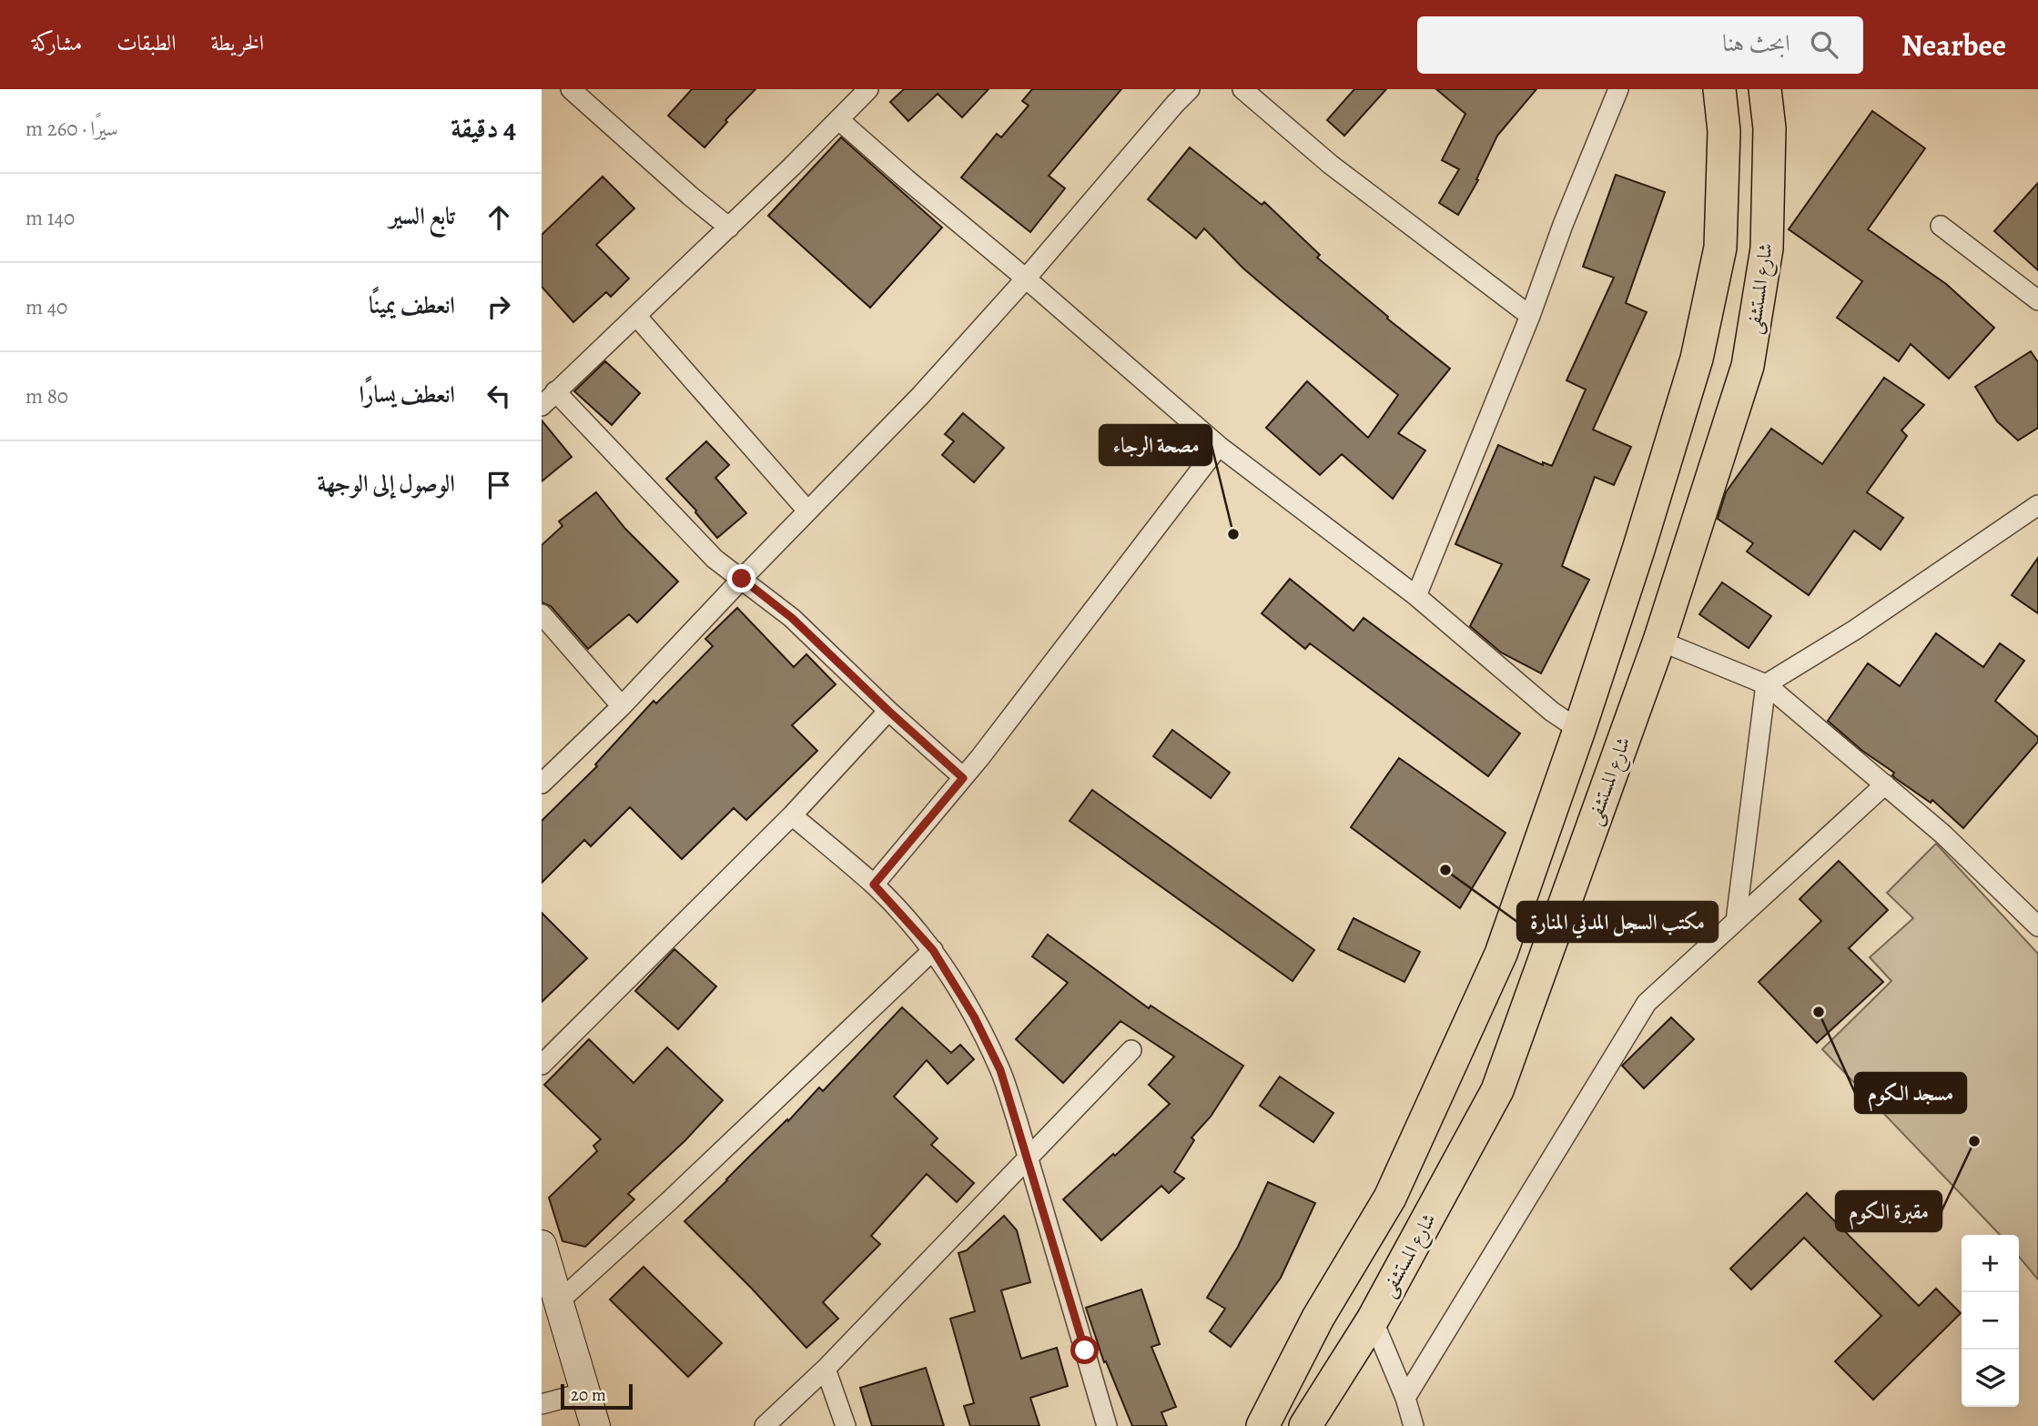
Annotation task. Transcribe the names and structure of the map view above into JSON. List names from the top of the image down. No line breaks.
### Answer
{"streets":{"main road":["شارع المستشفى"]},"places":["مصحة الرجاء","مكتب السجل المدني المنارة","مسجد الكوم","مقبرة الكوم"],"scale_bar":"20 m","page":{"header":"Nearbee","search":"ابحث هنا","nav":["الخريطة","الطبقات","مشاركة"],"heading":["4 دقيقة","سيرًا · 260 m"],"list":[["تابع السير","140 m"],["انعطف يمينًا","40 m"],["انعطف يسارًا","80 m"],"الوصول إلى الوجهة"],"map_buttons":["+","−"],"scale":"20 m"}}
